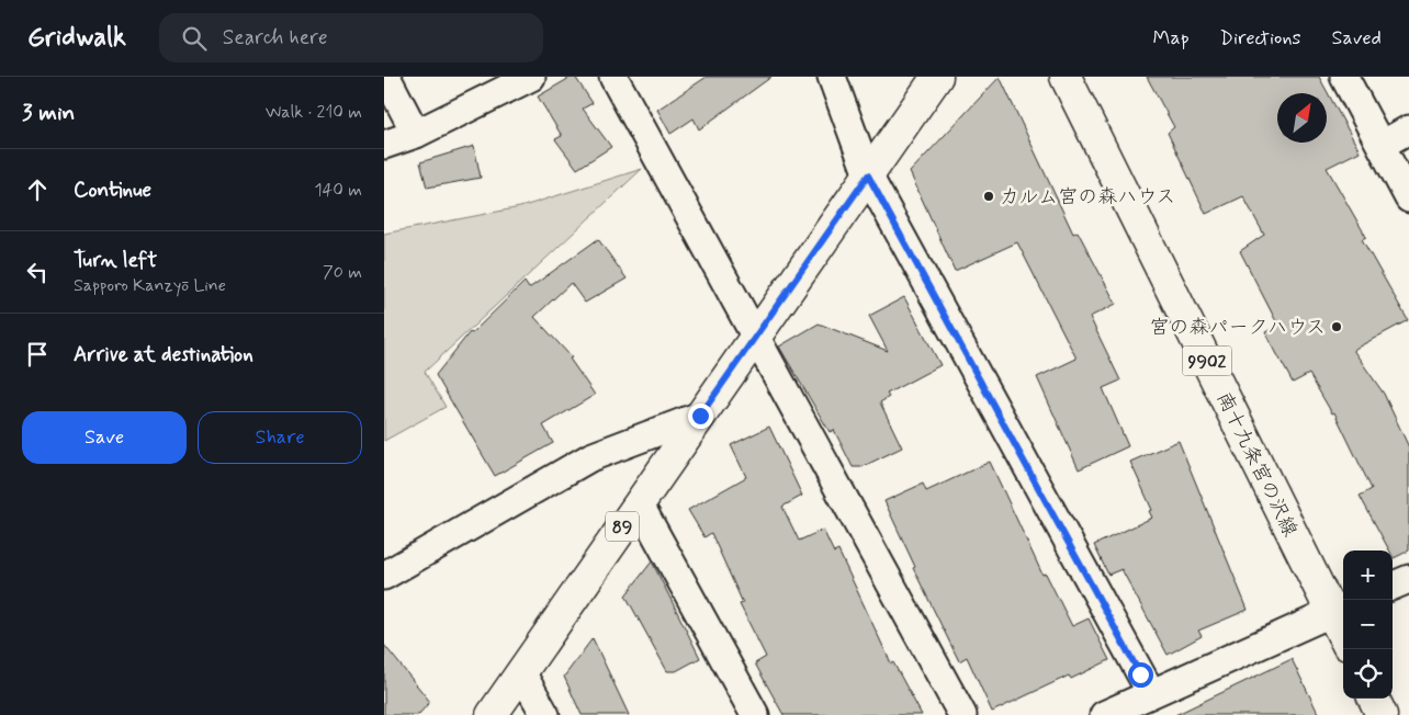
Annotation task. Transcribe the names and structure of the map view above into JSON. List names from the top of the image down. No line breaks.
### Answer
{"streets":{"main road":["9902","南十九条宮の沢線","89"]},"places":["カルム宮の森ハウス","宮の森パークハウス"],"north":"top right","page":{"header":"Gridwalk","search":"Search here","nav":["Map","Directions","Saved"],"heading":["3 min","Walk · 210 m"],"list":[["Continue","140 m"],["Turn left","Sapporo Kanzyō Line","70 m"],"Arrive at destination"],"buttons":["Save","Share"],"map_buttons":["+","−"]}}
